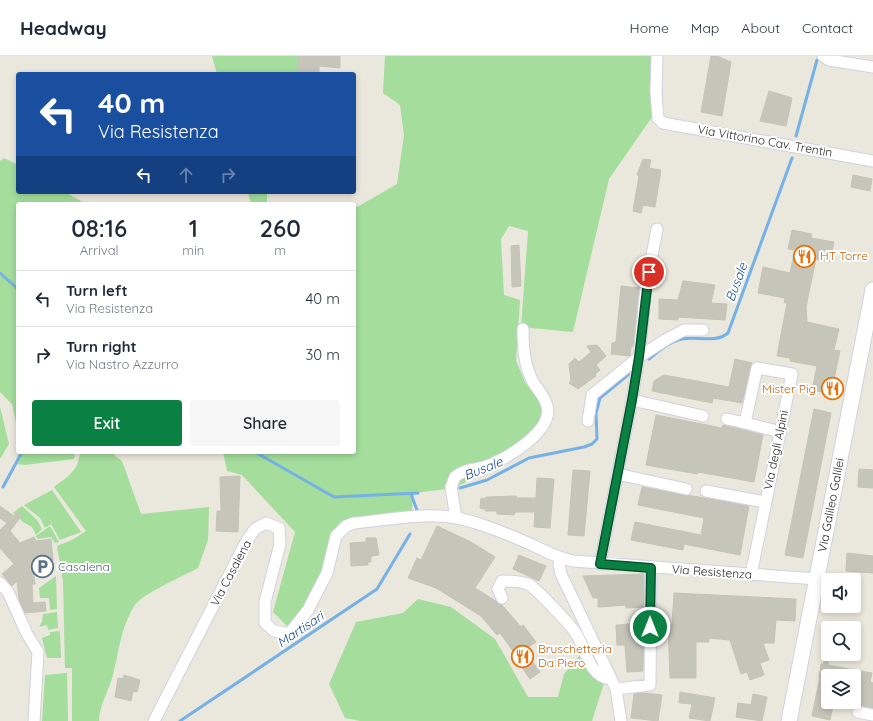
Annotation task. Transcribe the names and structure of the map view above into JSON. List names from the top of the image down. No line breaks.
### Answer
{"streets":{"main road":["Via Galileo Galilei"],"street":["Via Vittorino Cav. Trentin","Via degli Alpini","Via Resistenza","Via Casalena"]},"crossings":[["Via degli Alpini","Via Resistenza"],["Via Galileo Galilei","Via Resistenza"],["Via Resistenza","Via Casalena"]],"water":["Busale","Martisari"],"places":{"restaurant":["HT Torre","Mister Pig","Bruschetteria Da Piero"],"parking":["Casalena"]},"page":{"header":"Headway","nav":["Home","Map","About","Contact"],"turn":["40 m","Via Resistenza"],"eta":["08:16","Arrival","1","min","260","m"],"list":[{"name":"Turn left","note":"Via Resistenza","value":"40 m"},{"name":"Turn right","note":"Via Nastro Azzurro","value":"30 m"}],"buttons":["Exit","Share"]}}
